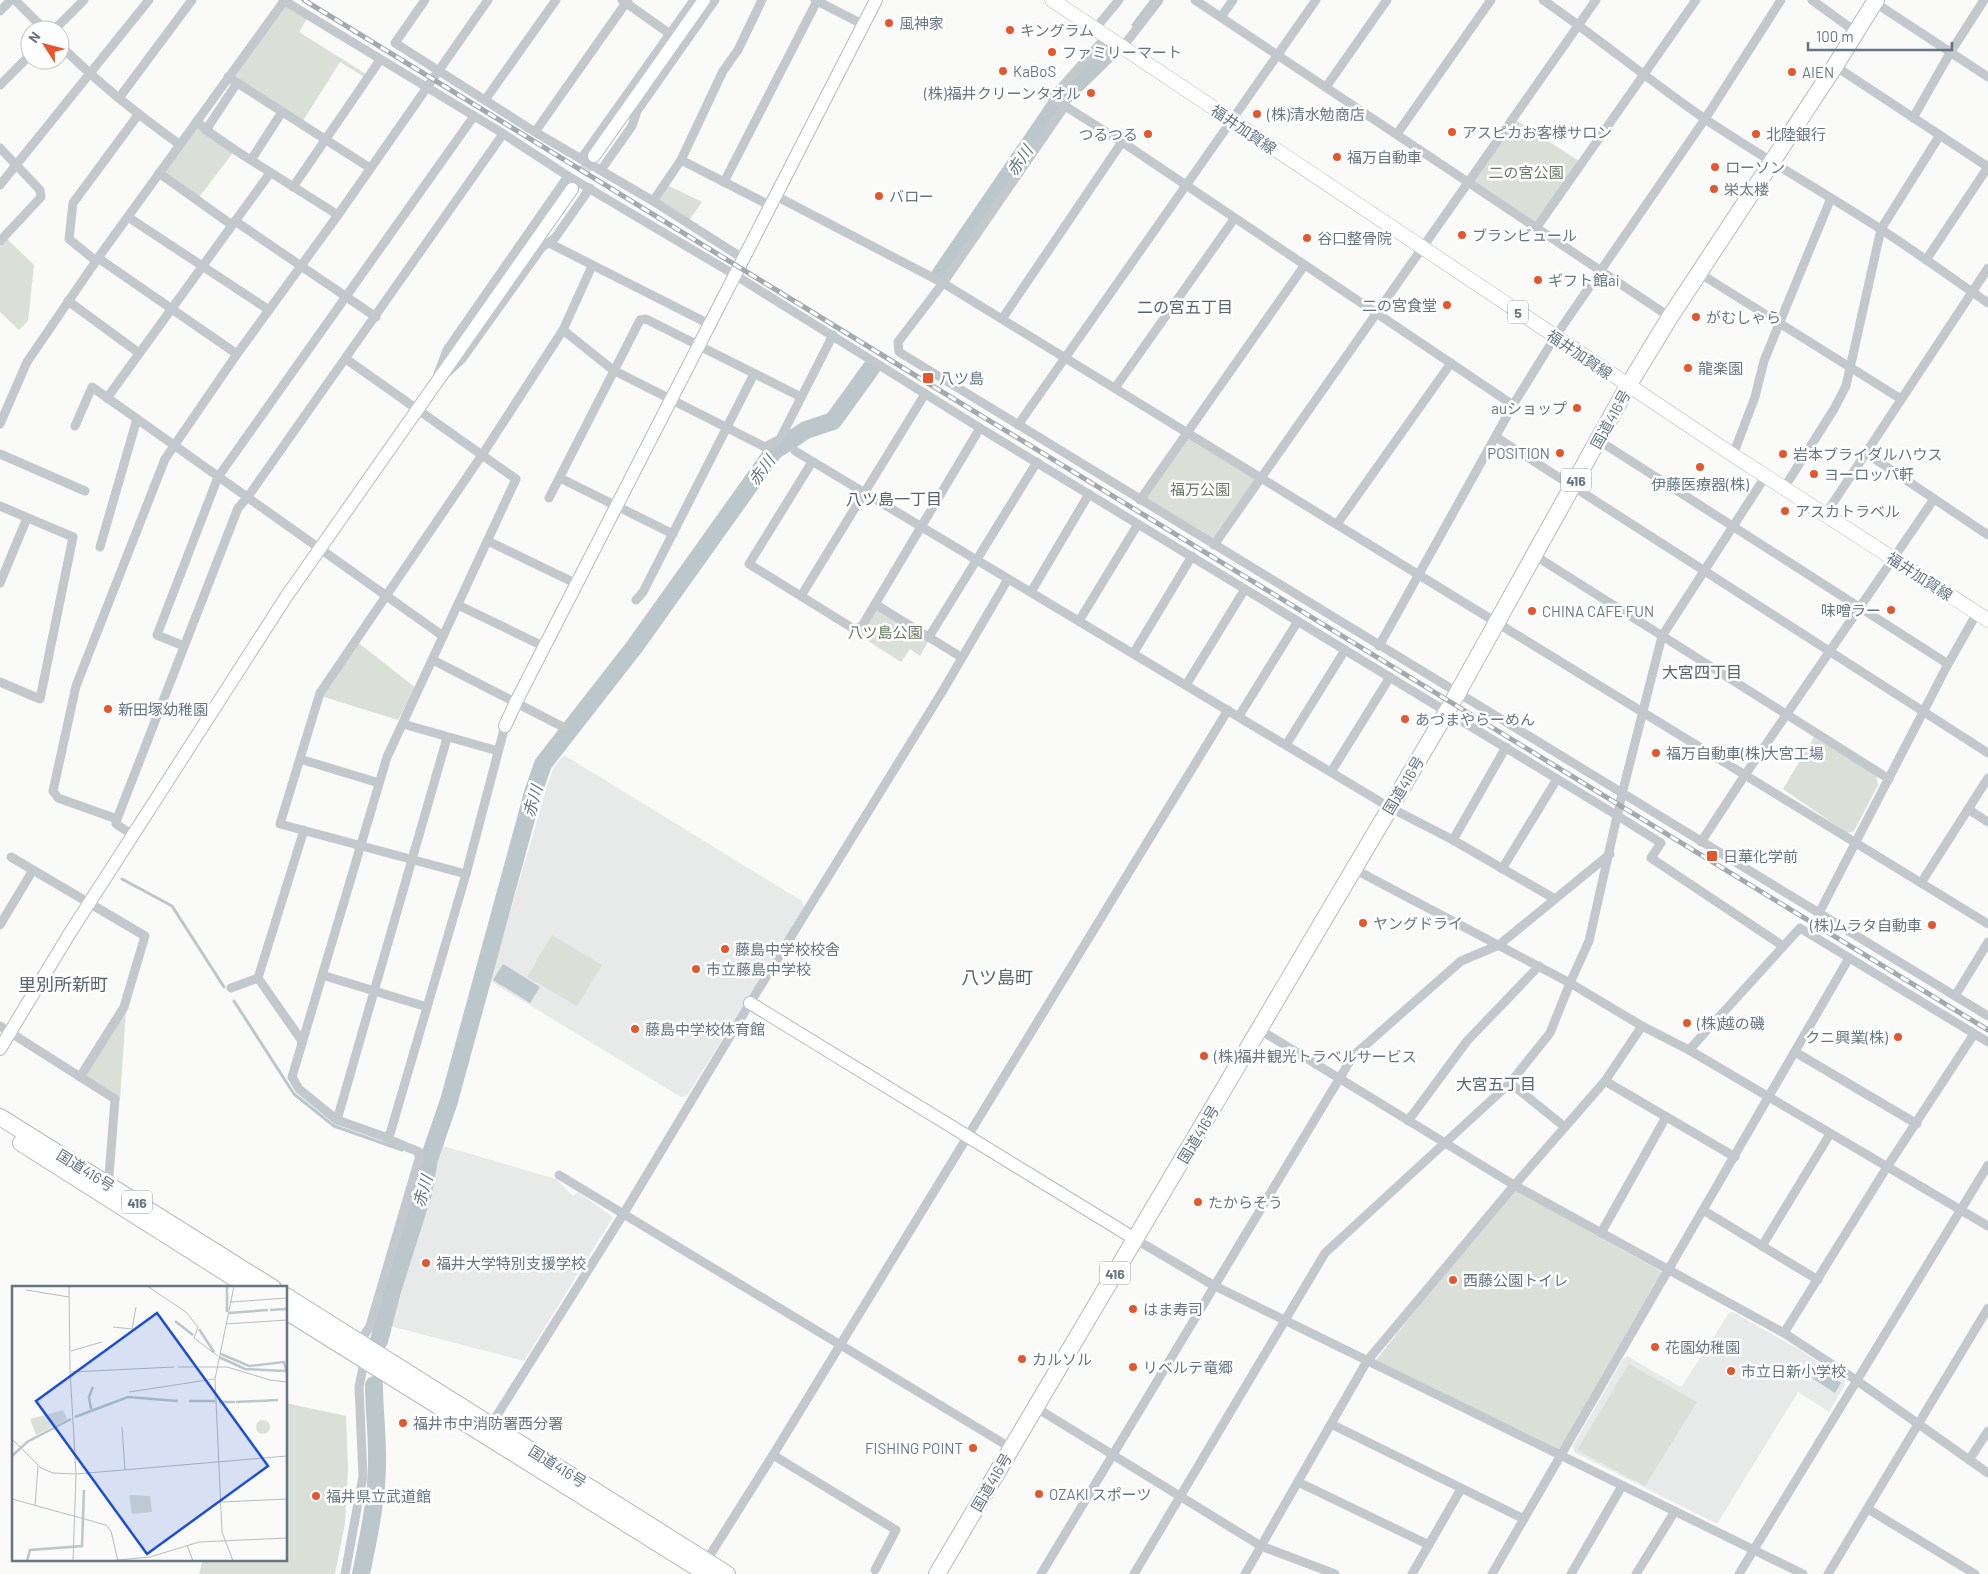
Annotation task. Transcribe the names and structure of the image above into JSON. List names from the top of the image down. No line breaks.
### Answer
{"streets":{"highway":["国道416号","416"],"main road":["福井加賀線","5"]},"crossings":[["福井加賀線","国道416号"]],"districts":["二の宮五丁目","八ツ島一丁目","大宮四丁目","八ツ島町","里別所新町","大宮五丁目"],"water":["赤川"],"parks":["二の宮公園","福万公園","八ツ島公園"],"places":{"other":["風神家","キングラム","ファミリーマート","KaBoS","AIEN","(株)福井クリーンタオル","(株)清水勉商店","アスピカお客様サロン","つるつる","北陸銀行","福万自動車","ローソン","栄太楼","バロー","ブランビュール","谷口整骨院","ギフト館ai","二の宮食堂","がむしゃら","龍楽園","auショップ","POSITION","岩本ブライダルハウス","伊藤医療器(株)","ヨーロッパ軒","アスカトラベル","味噌ラー","CHINA CAFE FUN","新田塚幼稚園","あづまやらーめん","福万自動車(株)大宮工場","ヤングドライ","(株)ムラタ自動車","藤島中学校校舎","市立藤島中学校","(株)越の磯","藤島中学校体育館","クニ興業(株)","(株)福井観光トラベルサービス","たからそう","福井大学特別支援学校","西藤公園トイレ","はま寿司","花園幼稚園","カルソル","リベルテ竜郷","市立日新小学校","福井市中消防署西分署","FISHING POINT","OZAKI スポーツ","福井県立武道館"],"transit":["八ツ島","日華化学前"]},"scale_bar":"100 m","north":"top left"}
